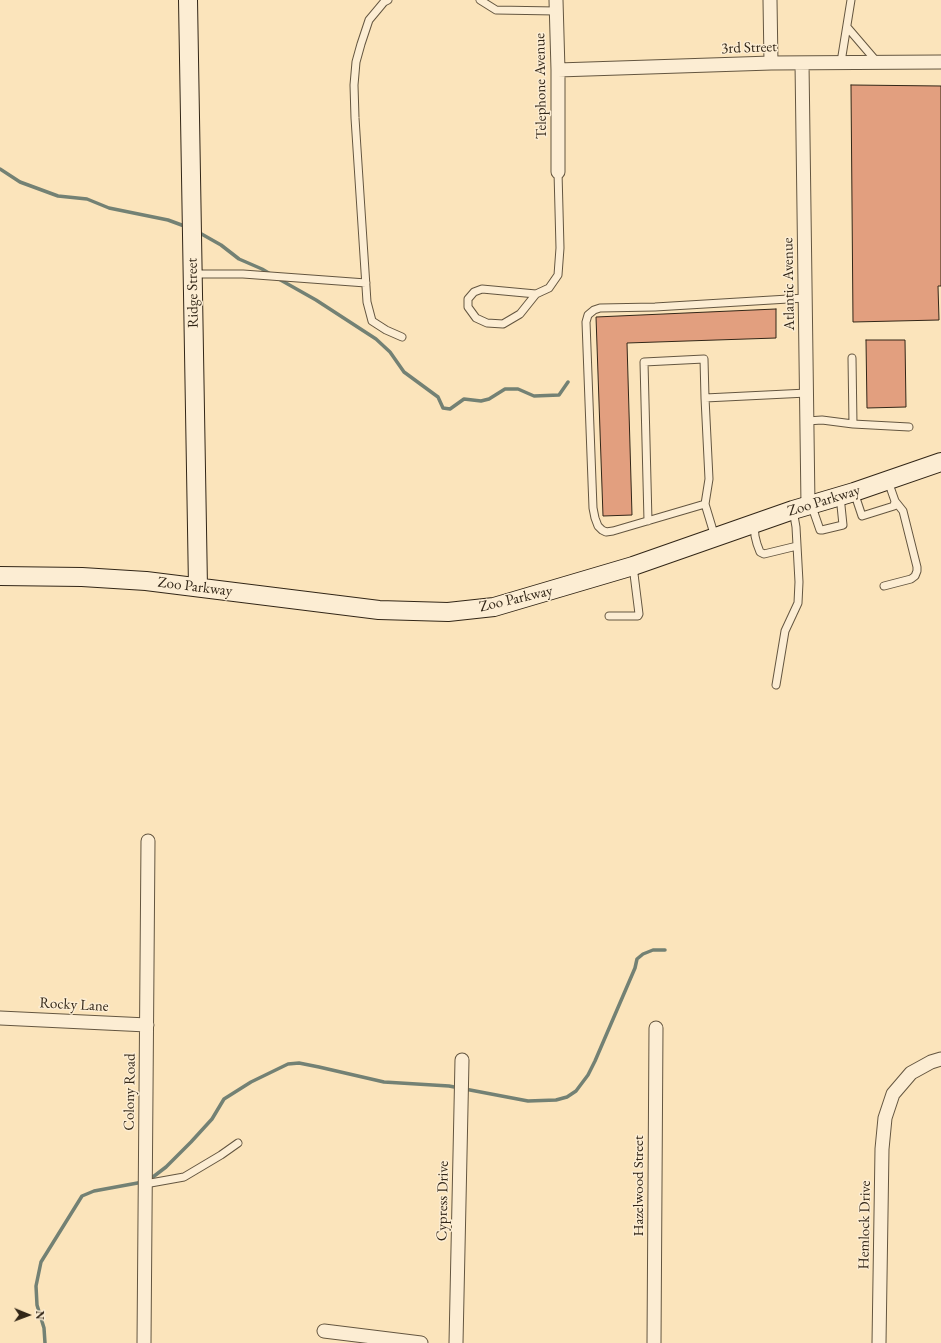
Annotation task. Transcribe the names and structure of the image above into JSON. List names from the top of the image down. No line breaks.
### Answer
{"streets":{"main road":["Ridge Street","Zoo Parkway"],"street":["3rd Street","Telephone Avenue","Atlantic Avenue","Rocky Lane","Colony Road","Hazelwood Street","Cypress Drive","Hemlock Drive"]},"crossings":[["3rd Street","Telephone Avenue"],["3rd Street","Atlantic Avenue"],["Atlantic Avenue","Zoo Parkway"],["Ridge Street","Zoo Parkway"],["Rocky Lane","Colony Road"]],"north":"right"}
